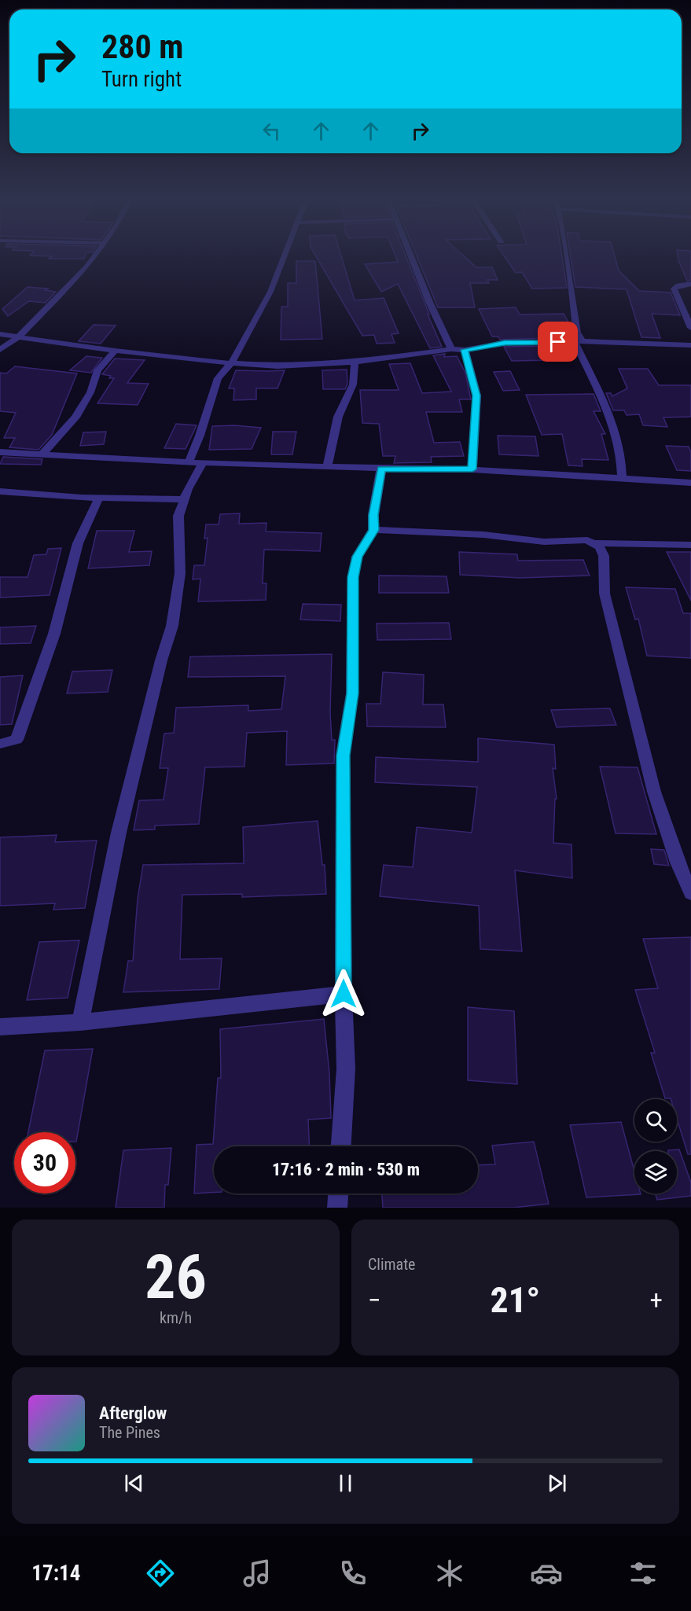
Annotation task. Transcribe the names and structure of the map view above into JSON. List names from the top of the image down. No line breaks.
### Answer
{"page":{"turn":["280 m","Turn right"],"limit":"30","trip":"17:16 · 2 min · 530 m","tile":[["26","km/h"],"Climate"],"heat":["−","21°","+"],"song":["Afterglow","The Pines"],"tabs":"17:14"}}
